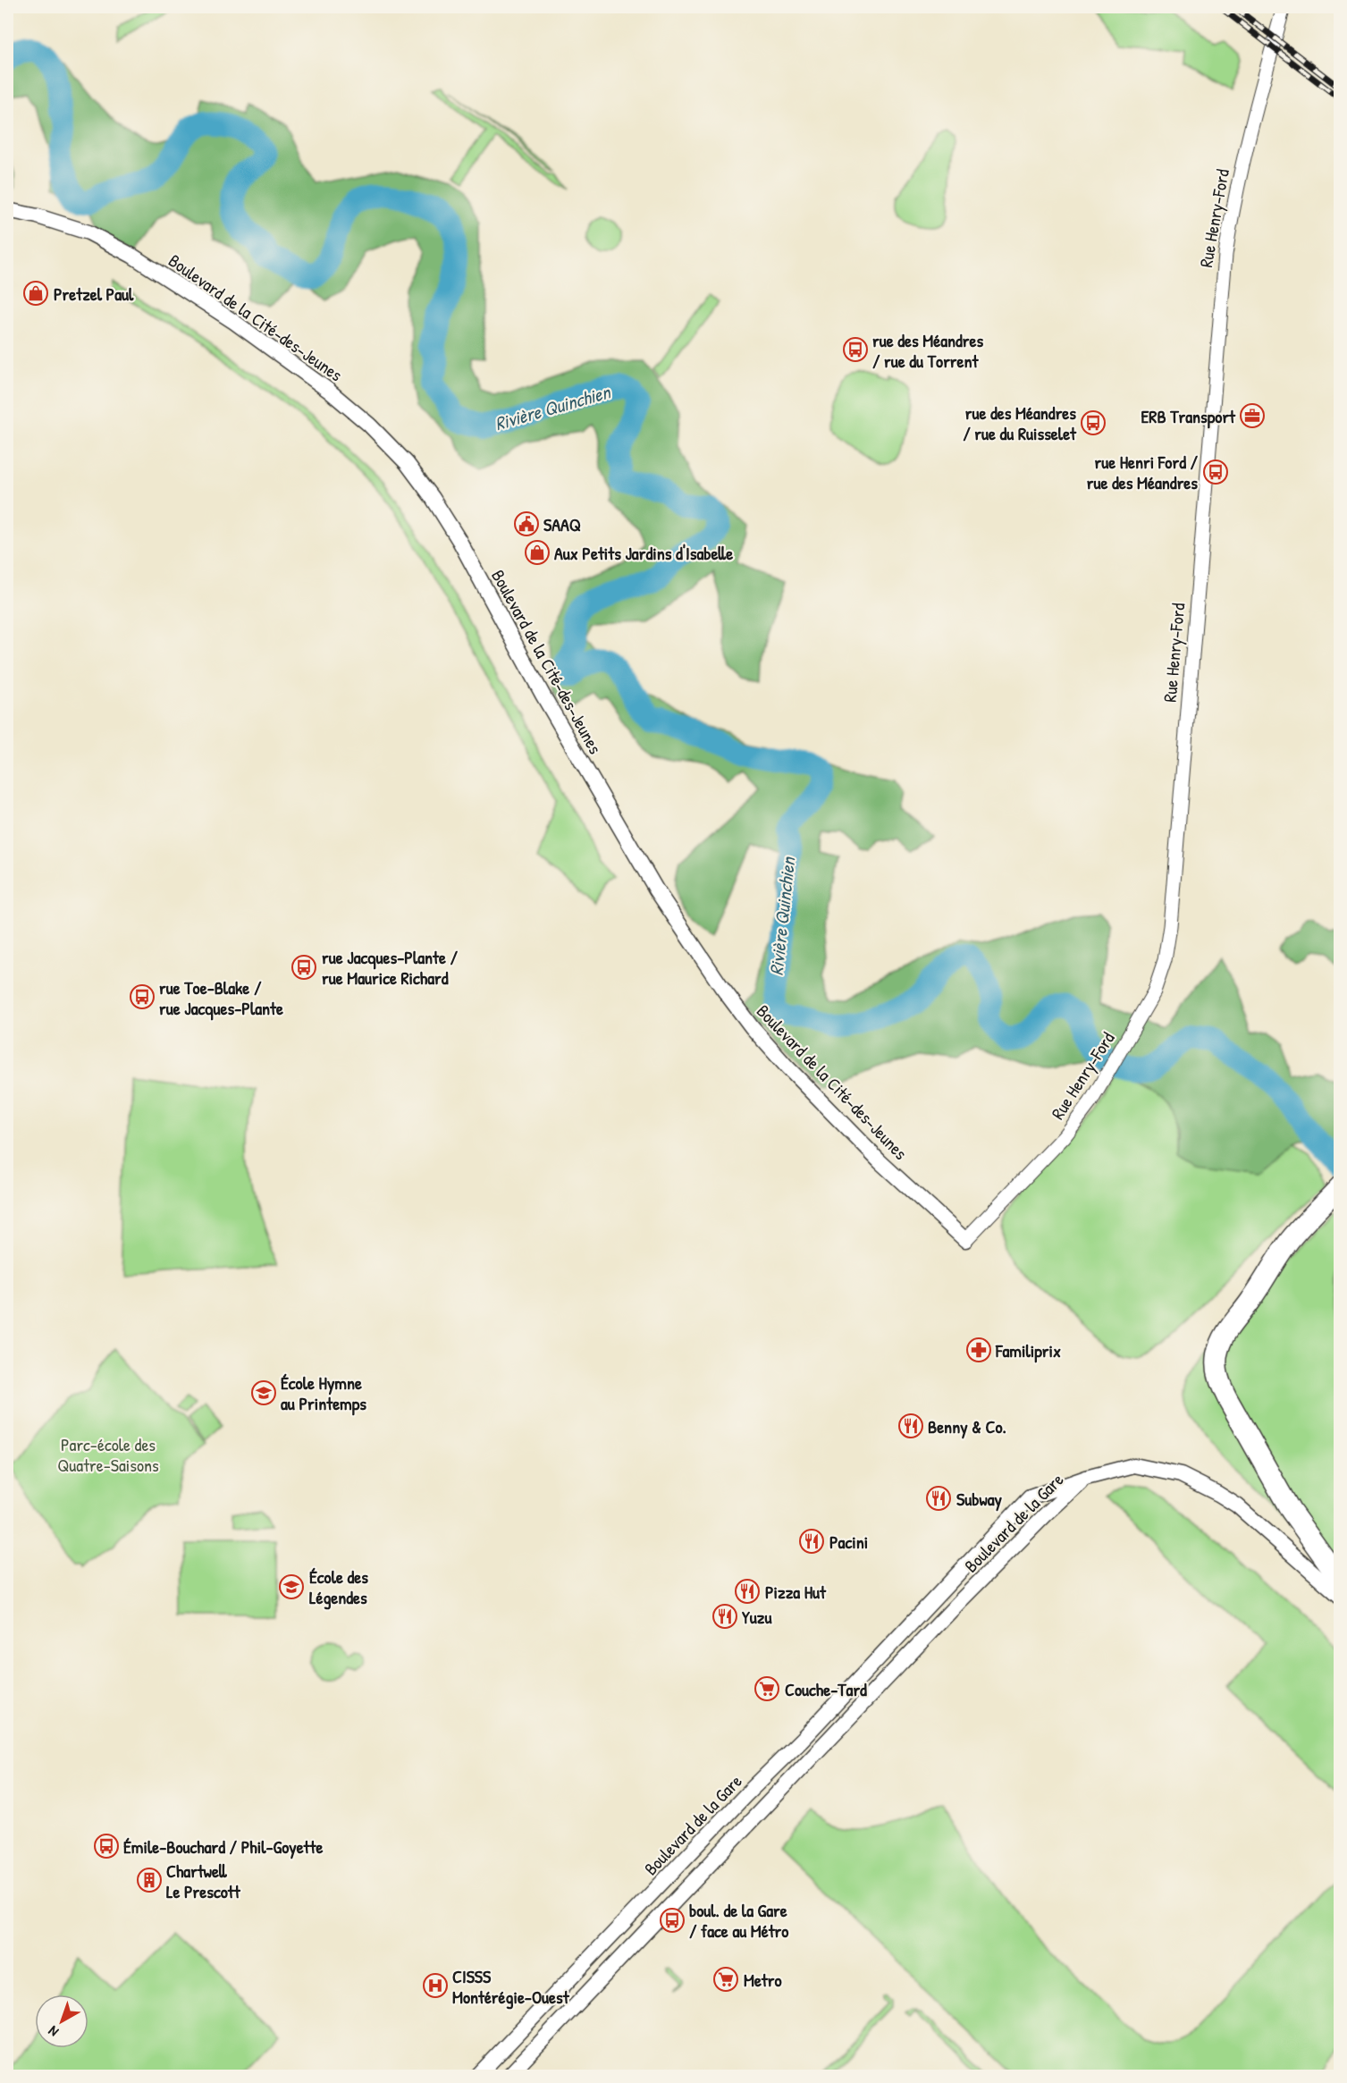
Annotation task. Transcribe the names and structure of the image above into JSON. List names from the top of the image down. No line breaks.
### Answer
{"streets":{"main road":["Boulevard de la Cité-des-Jeunes","Boulevard de la Gare"],"street":["Rue Henry-Ford"]},"crossings":[["Rue Henry-Ford","Boulevard de la Cité-des-Jeunes"]],"water":["Rivière Quinchien"],"parks":["Parc-école des Quatre-Saisons"],"places":{"shop":["Pretzel Paul","Aux Petits Jardins d'Isabelle"],"bus stop":["rue des Méandres / rue du Torrent","rue des Méandres / rue du Ruisselet","rue Henri Ford / rue des Méandres","rue Jacques-Plante / rue Maurice Richard","rue Toe-Blake / rue Jacques-Plante","Émile-Bouchard / Phil-Goyette","boul. de la Gare / face au Métro"],"office":["ERB Transport"],"public building":["SAAQ"],"pharmacy":["Familiprix"],"school or university":["École Hymne au Printemps","École des Légendes"],"restaurant":["Benny & Co.","Subway","Pacini","Pizza Hut","Yuzu"],"supermarket":["Couche-Tard","Metro"],"building":["Chartwell Le Prescott"],"hospital":["CISSS Montérégie-Ouest"]},"north":"bottom left"}
